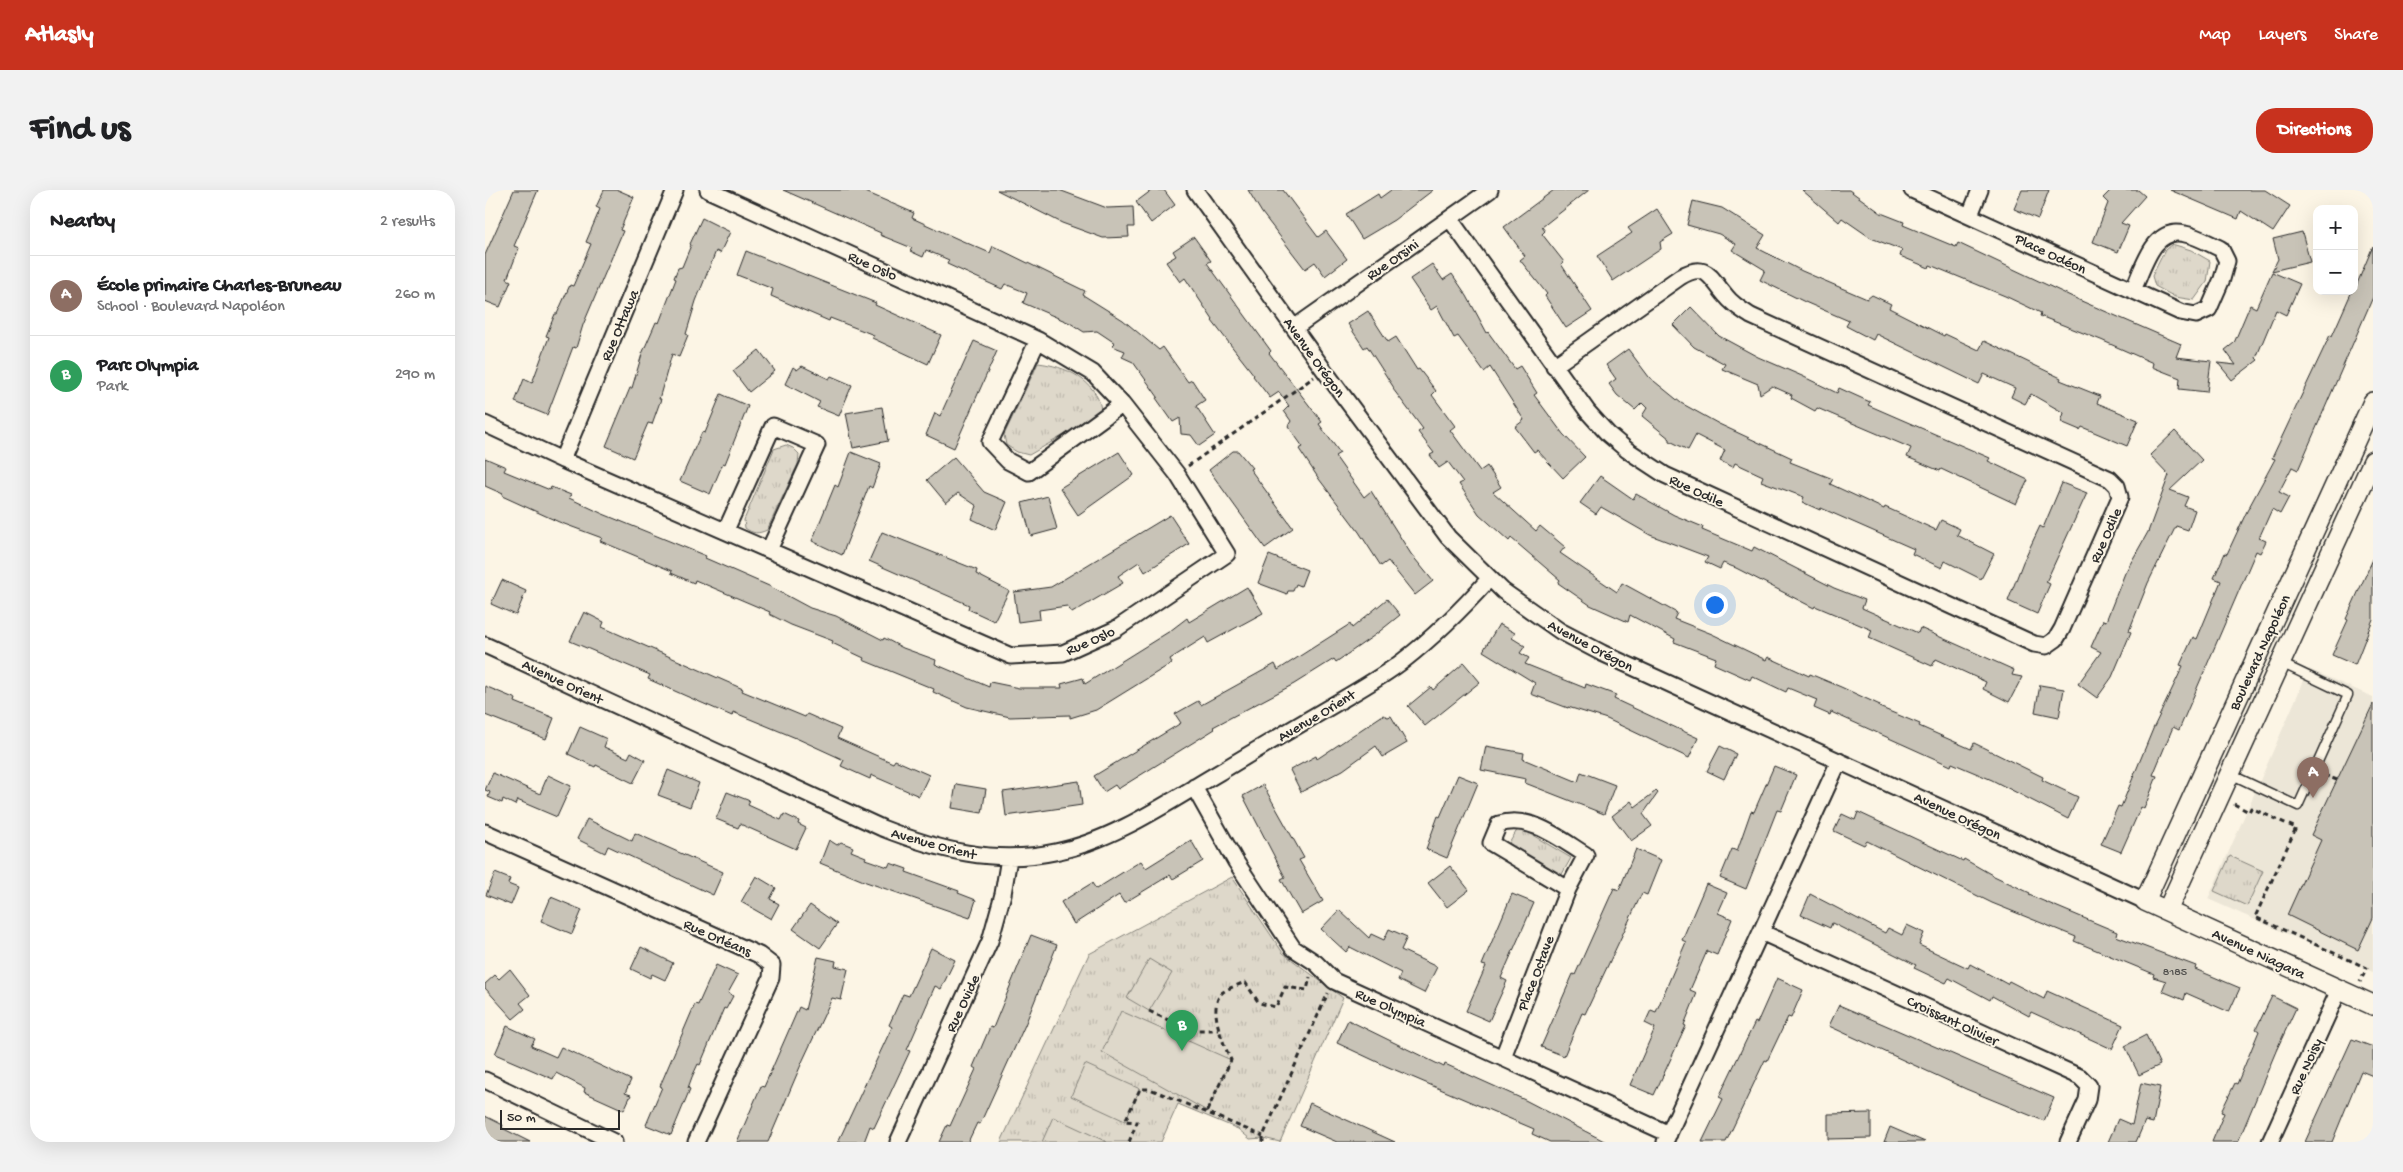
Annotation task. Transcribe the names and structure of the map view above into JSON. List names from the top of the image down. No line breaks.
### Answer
{"streets":{"street":["Place Odéon","Rue Orsini","Rue Oslo","Rue Ottawa","Avenue Orégon","Rue Odile","Boulevard Napoléon","Avenue Orient","Rue Orléans","Avenue Niagara","Place Octave","Rue Ovide","Rue Olympia","Croissant Olivier","Rue Noisy"]},"crossings":[["Rue Orsini","Avenue Orégon"],["Rue Orsini","Rue Odile"],["Rue Oslo","Rue Ottawa"],["Avenue Orégon","Boulevard Napoléon"],["Avenue Orégon","Avenue Orient"],["Avenue Orégon","Avenue Niagara"],["Boulevard Napoléon","Avenue Niagara"],["Avenue Orient","Rue Ovide"],["Avenue Orient","Rue Olympia"],["Avenue Niagara","Rue Noisy"],["Place Octave","Rue Olympia"]],"house_numbers":["8185"],"scale_bar":"50 m","page":{"header":"Atlasly","nav":["Map","Layers","Share"],"buttons":"Directions","title":"Find us","heading":["Nearby","2 results"],"map_buttons":["+","−"],"list":[{"mark":"A","name":"École primaire Charles-Bruneau","note":"School · Boulevard Napoléon","value":"260 m"},{"mark":"B","name":"Parc Olympia","note":"Park","value":"290 m"}],"pins":["A","B"],"scale":"50 m"}}
